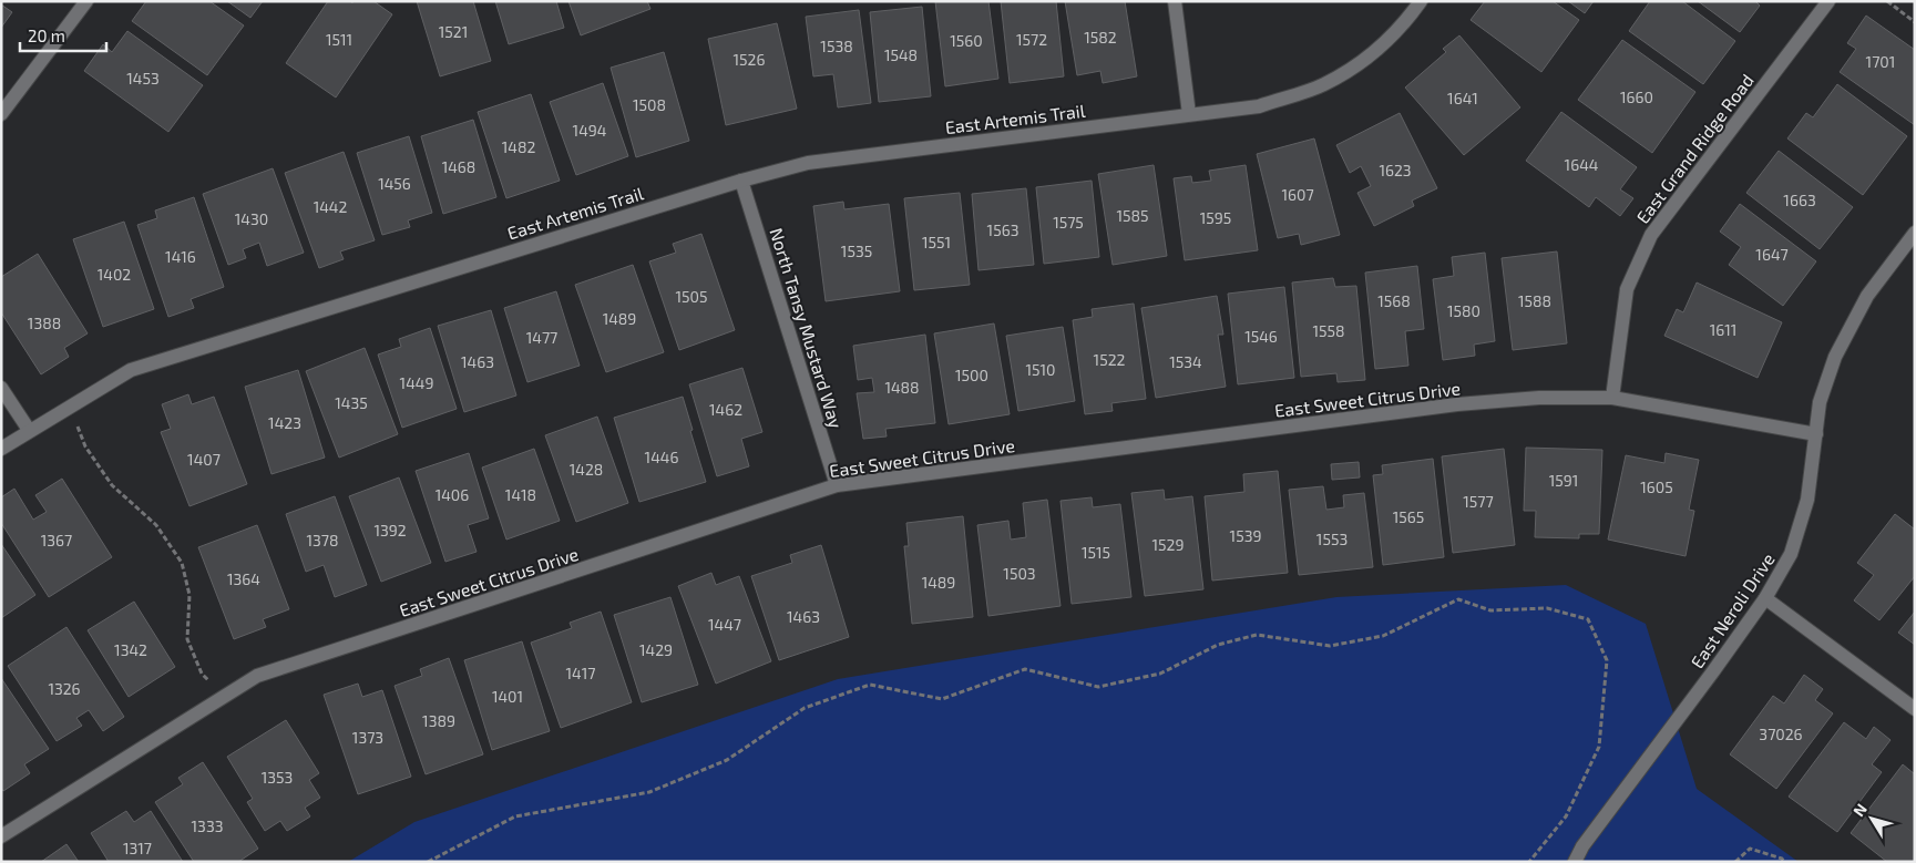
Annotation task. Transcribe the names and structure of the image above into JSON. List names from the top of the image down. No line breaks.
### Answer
{"streets":{"street":["East Artemis Trail","East Grand Ridge Road","North Tansy Mustard Way","East Sweet Citrus Drive","East Neroli Drive"]},"crossings":[["East Artemis Trail","North Tansy Mustard Way"],["East Grand Ridge Road","East Sweet Citrus Drive"],["North Tansy Mustard Way","East Sweet Citrus Drive"],["East Sweet Citrus Drive","East Neroli Drive"]],"house_numbers":["1521","1582","1511","1572","1560","1538","1548","1526","1701","1453","1660","1641","1508","1494","1482","1644","1468","1623","1456","1607","1663","1442","1585","1595","1430","1575","1563","1551","1535","1647","1416","1402","1505","1568","1588","1580","1489","1388","1611","1558","1546","1477","1522","1463","1534","1510","1500","1449","1488","1435","1462","1423","1446","1407","1428","1591","1605","1406","1418","1577","1565","1392","1539","1553","1367","1378","1529","1515","1503","1364","1489","1463","1447","1342","1429","1417","1326","1401","1389","37026","1373","1353","1333","1317"],"scale_bar":"20 m","north":"top left"}
